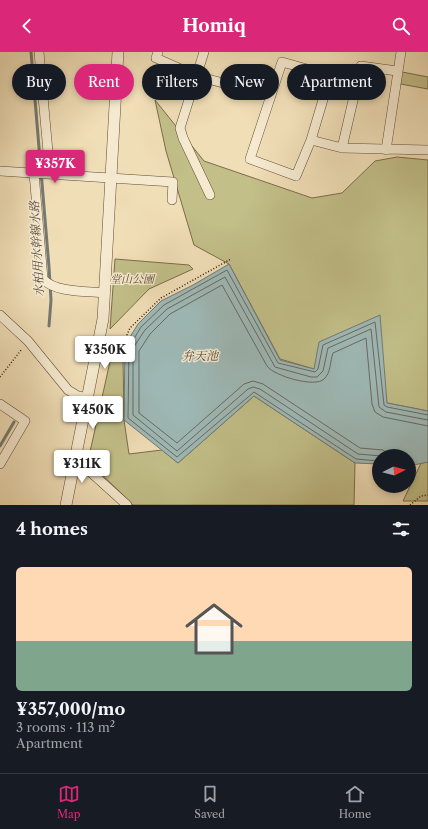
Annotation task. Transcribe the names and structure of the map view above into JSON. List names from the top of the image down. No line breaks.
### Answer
{"water":["水柏用水幹線水路","弁天池"],"parks":["堂山公園"],"north":"right","page":{"header":"Homiq","chip":["Buy","Rent","Filters","New","Apartment"],"price":["¥357K","¥350K","¥450K","¥311K"],"heading":"4 homes","list":[{"name":"¥357,000/mo","note":"3 rooms · 113 m² · Apartment"}],"tabs":["Map","Saved","Home"]}}
